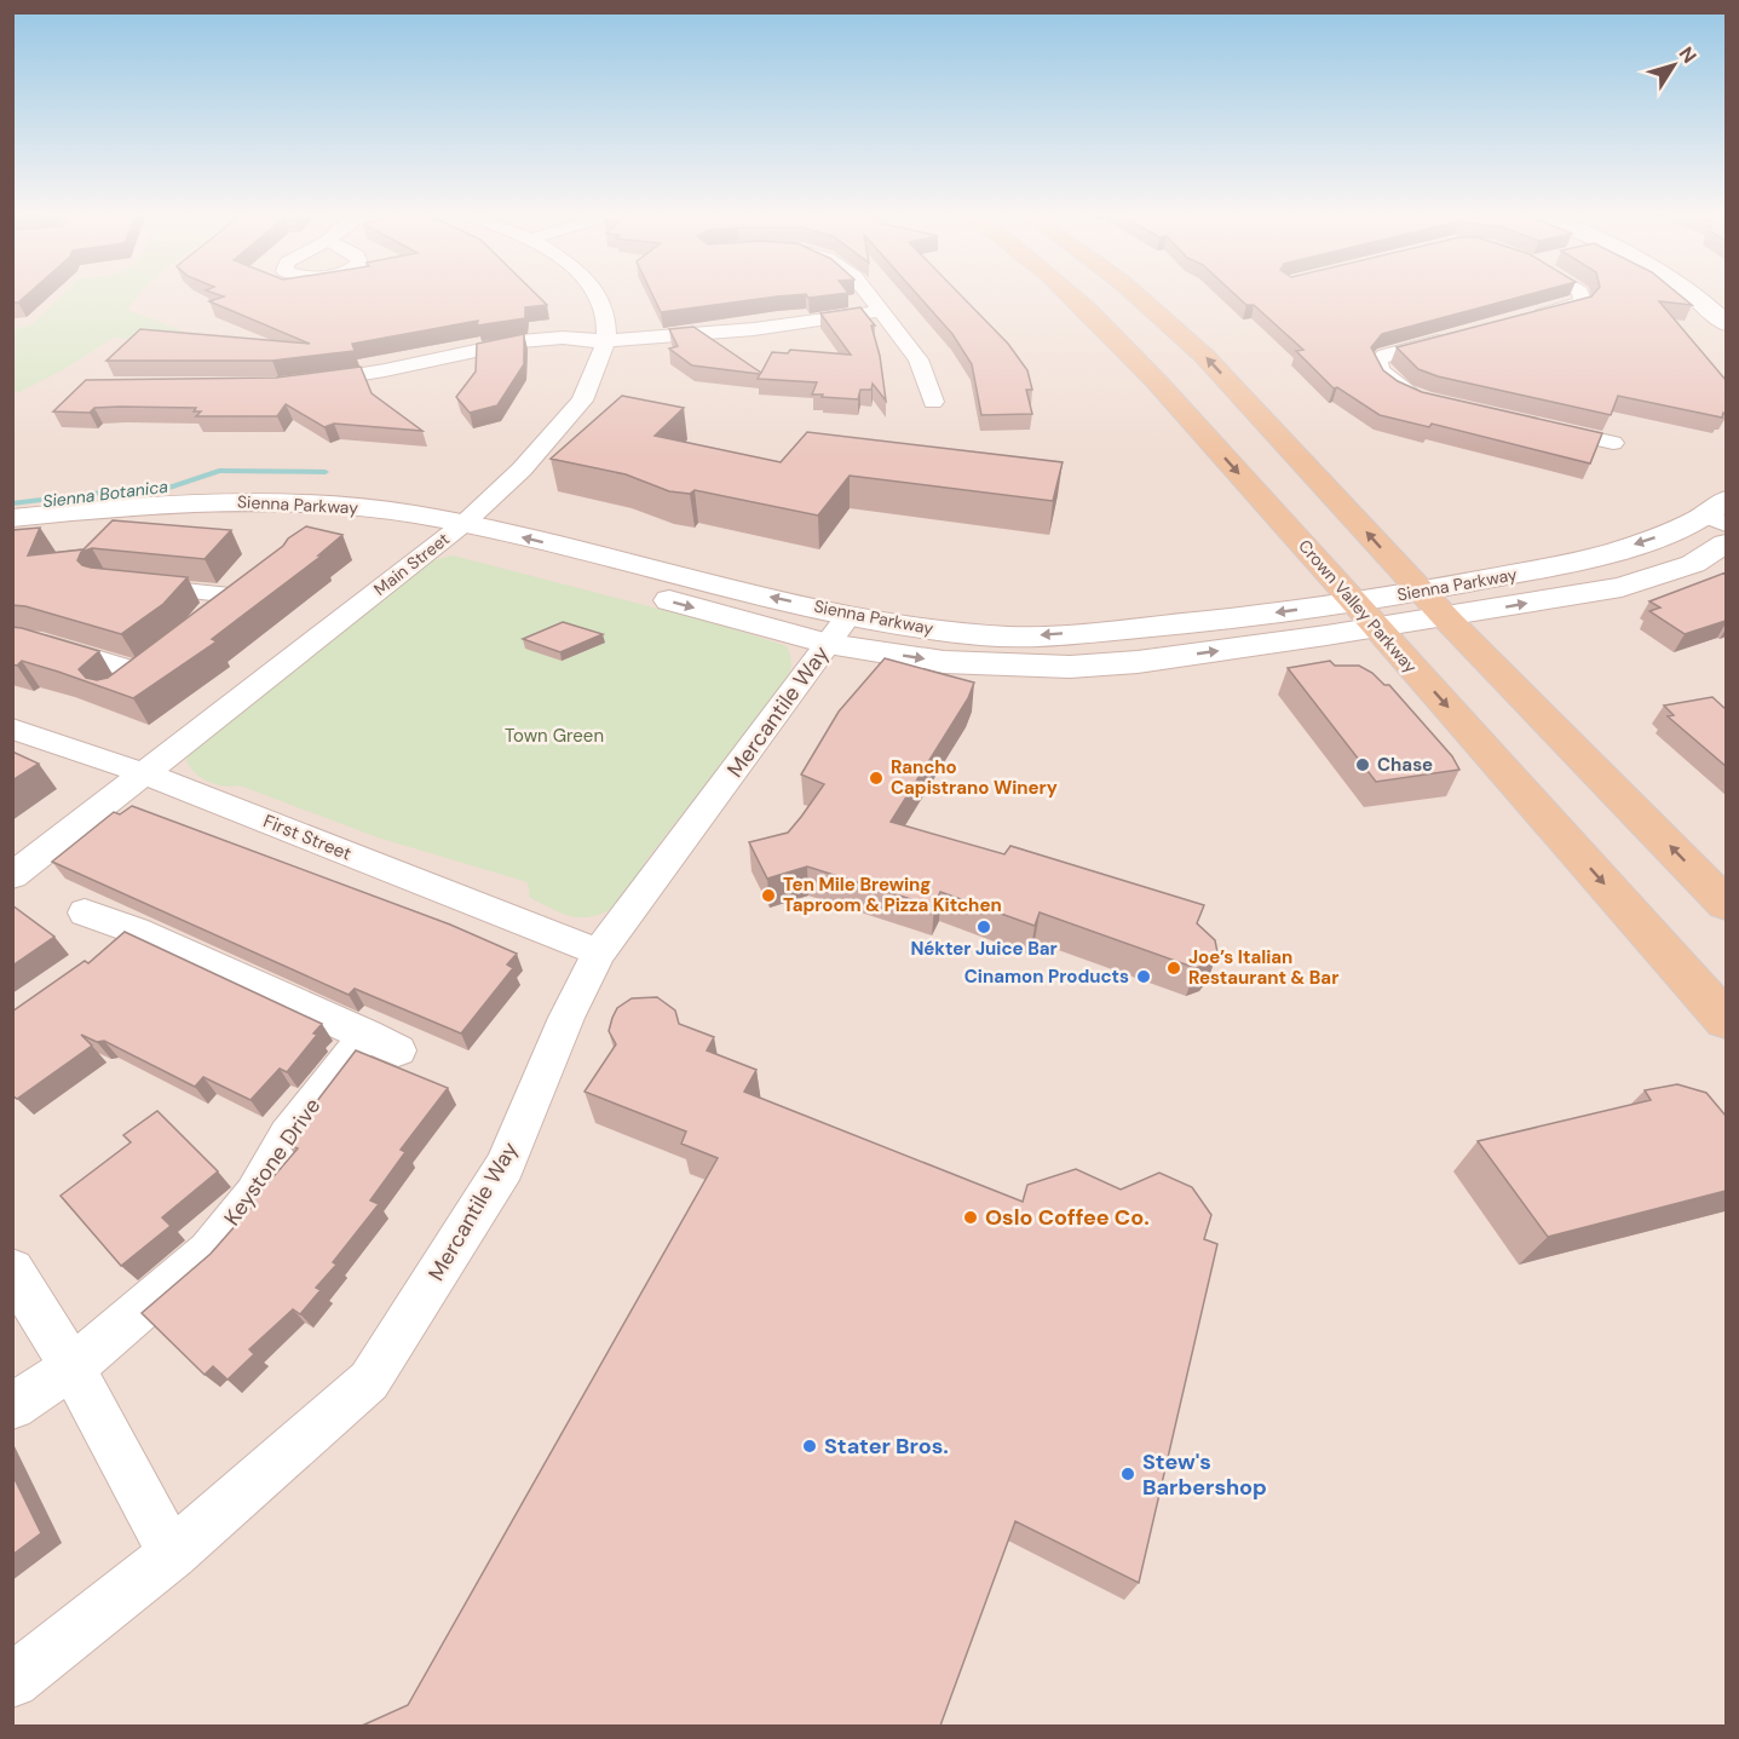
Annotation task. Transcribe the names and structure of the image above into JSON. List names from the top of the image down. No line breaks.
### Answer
{"streets":{"main road":["Sienna Parkway","Crown Valley Parkway"],"street":["Main Street","Mercantile Way","First Street","Keystone Drive"]},"crossings":[["Sienna Parkway","Main Street"],["Sienna Parkway","Crown Valley Parkway"],["Sienna Parkway","Mercantile Way"],["Main Street","First Street"],["Mercantile Way","First Street"]],"water":["Sienna Botanica"],"parks":["Town Green"],"places":["Chase","Rancho Capistrano Winery","Ten Mile Brewing Taproom & Pizza Kitchen","Nékter Juice Bar","Joe’s Italian Restaurant & Bar","Cinamon Products","Oslo Coffee Co.","Stater Bros.","Stew's Barbershop"],"north":"top right"}
